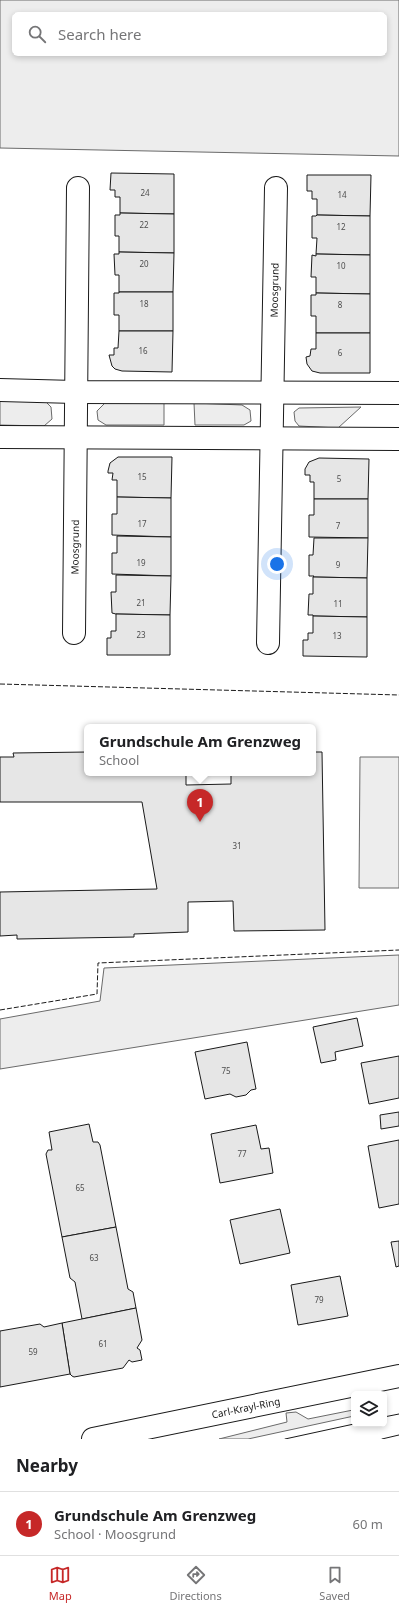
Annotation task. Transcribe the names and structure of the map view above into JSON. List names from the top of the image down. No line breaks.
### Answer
{"streets":{"street":["Moosgrund","Carl-Krayl-Ring"]},"house_numbers":["24","14","22","12","20","10","18","8","16","6","15","5","17","7","19","9","21","11","23","13","31","75","77","65","63","79","61","59"],"page":{"search":"Search here","popup":["Grundschule Am Grenzweg","School"],"pins":"1","heading":"Nearby","list":[{"mark":"1","name":"Grundschule Am Grenzweg","note":"School · Moosgrund","value":"60 m"}],"nav":["Map","Directions","Saved"]}}
